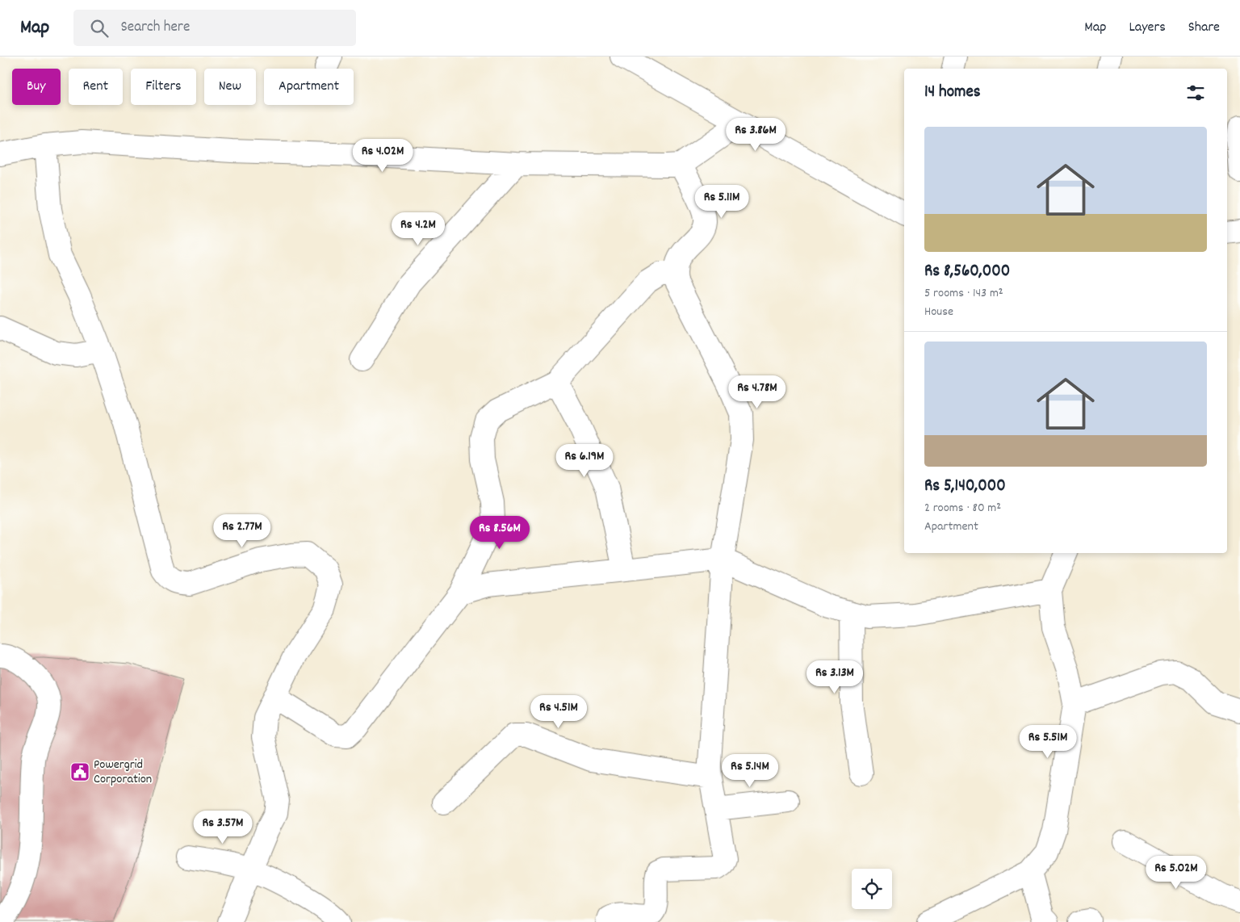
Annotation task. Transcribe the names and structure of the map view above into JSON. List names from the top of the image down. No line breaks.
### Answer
{"places":{"public building":["Powergrid Corporation"]},"page":{"header":"Map","search":"Search here","nav":["Map","Layers","Share"],"chip":["Buy","Rent","Filters","New","Apartment"],"heading":"14 homes","list":[{"name":"Rs 8,560,000","note":"5 rooms · 143 m² · House"},{"name":"Rs 5,140,000","note":"2 rooms · 80 m² · Apartment"}],"price":["Rs 3.86M","Rs 4.02M","Rs 5.11M","Rs 4.2M","Rs 4.78M","Rs 6.19M","Rs 2.77M","Rs 8.56M","Rs 3.13M","Rs 4.51M","Rs 5.51M","Rs 5.14M","Rs 3.57M","Rs 5.02M"]}}
